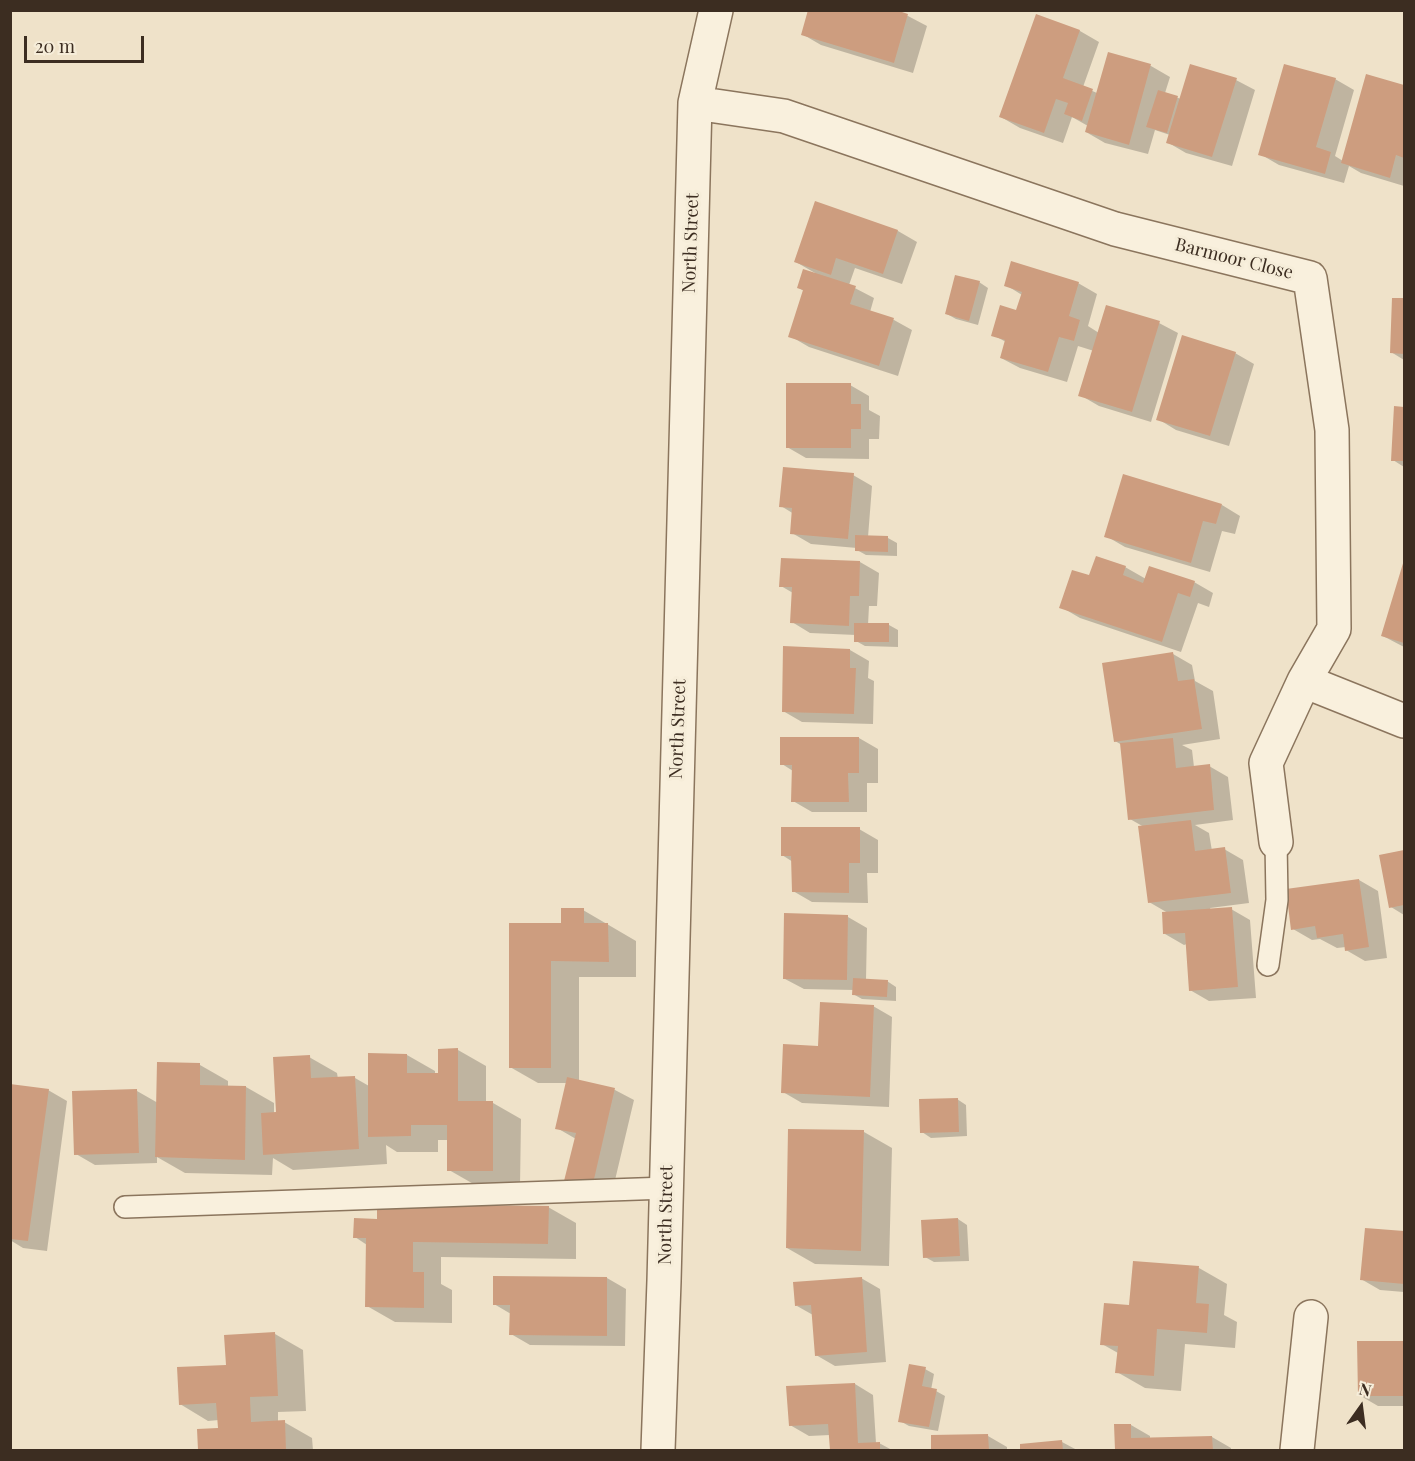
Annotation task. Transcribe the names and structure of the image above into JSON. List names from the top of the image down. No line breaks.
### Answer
{"streets":{"street":["North Street","Barmoor Close"]},"crossings":[["North Street","Barmoor Close"]],"scale_bar":"20 m","north":"top"}
